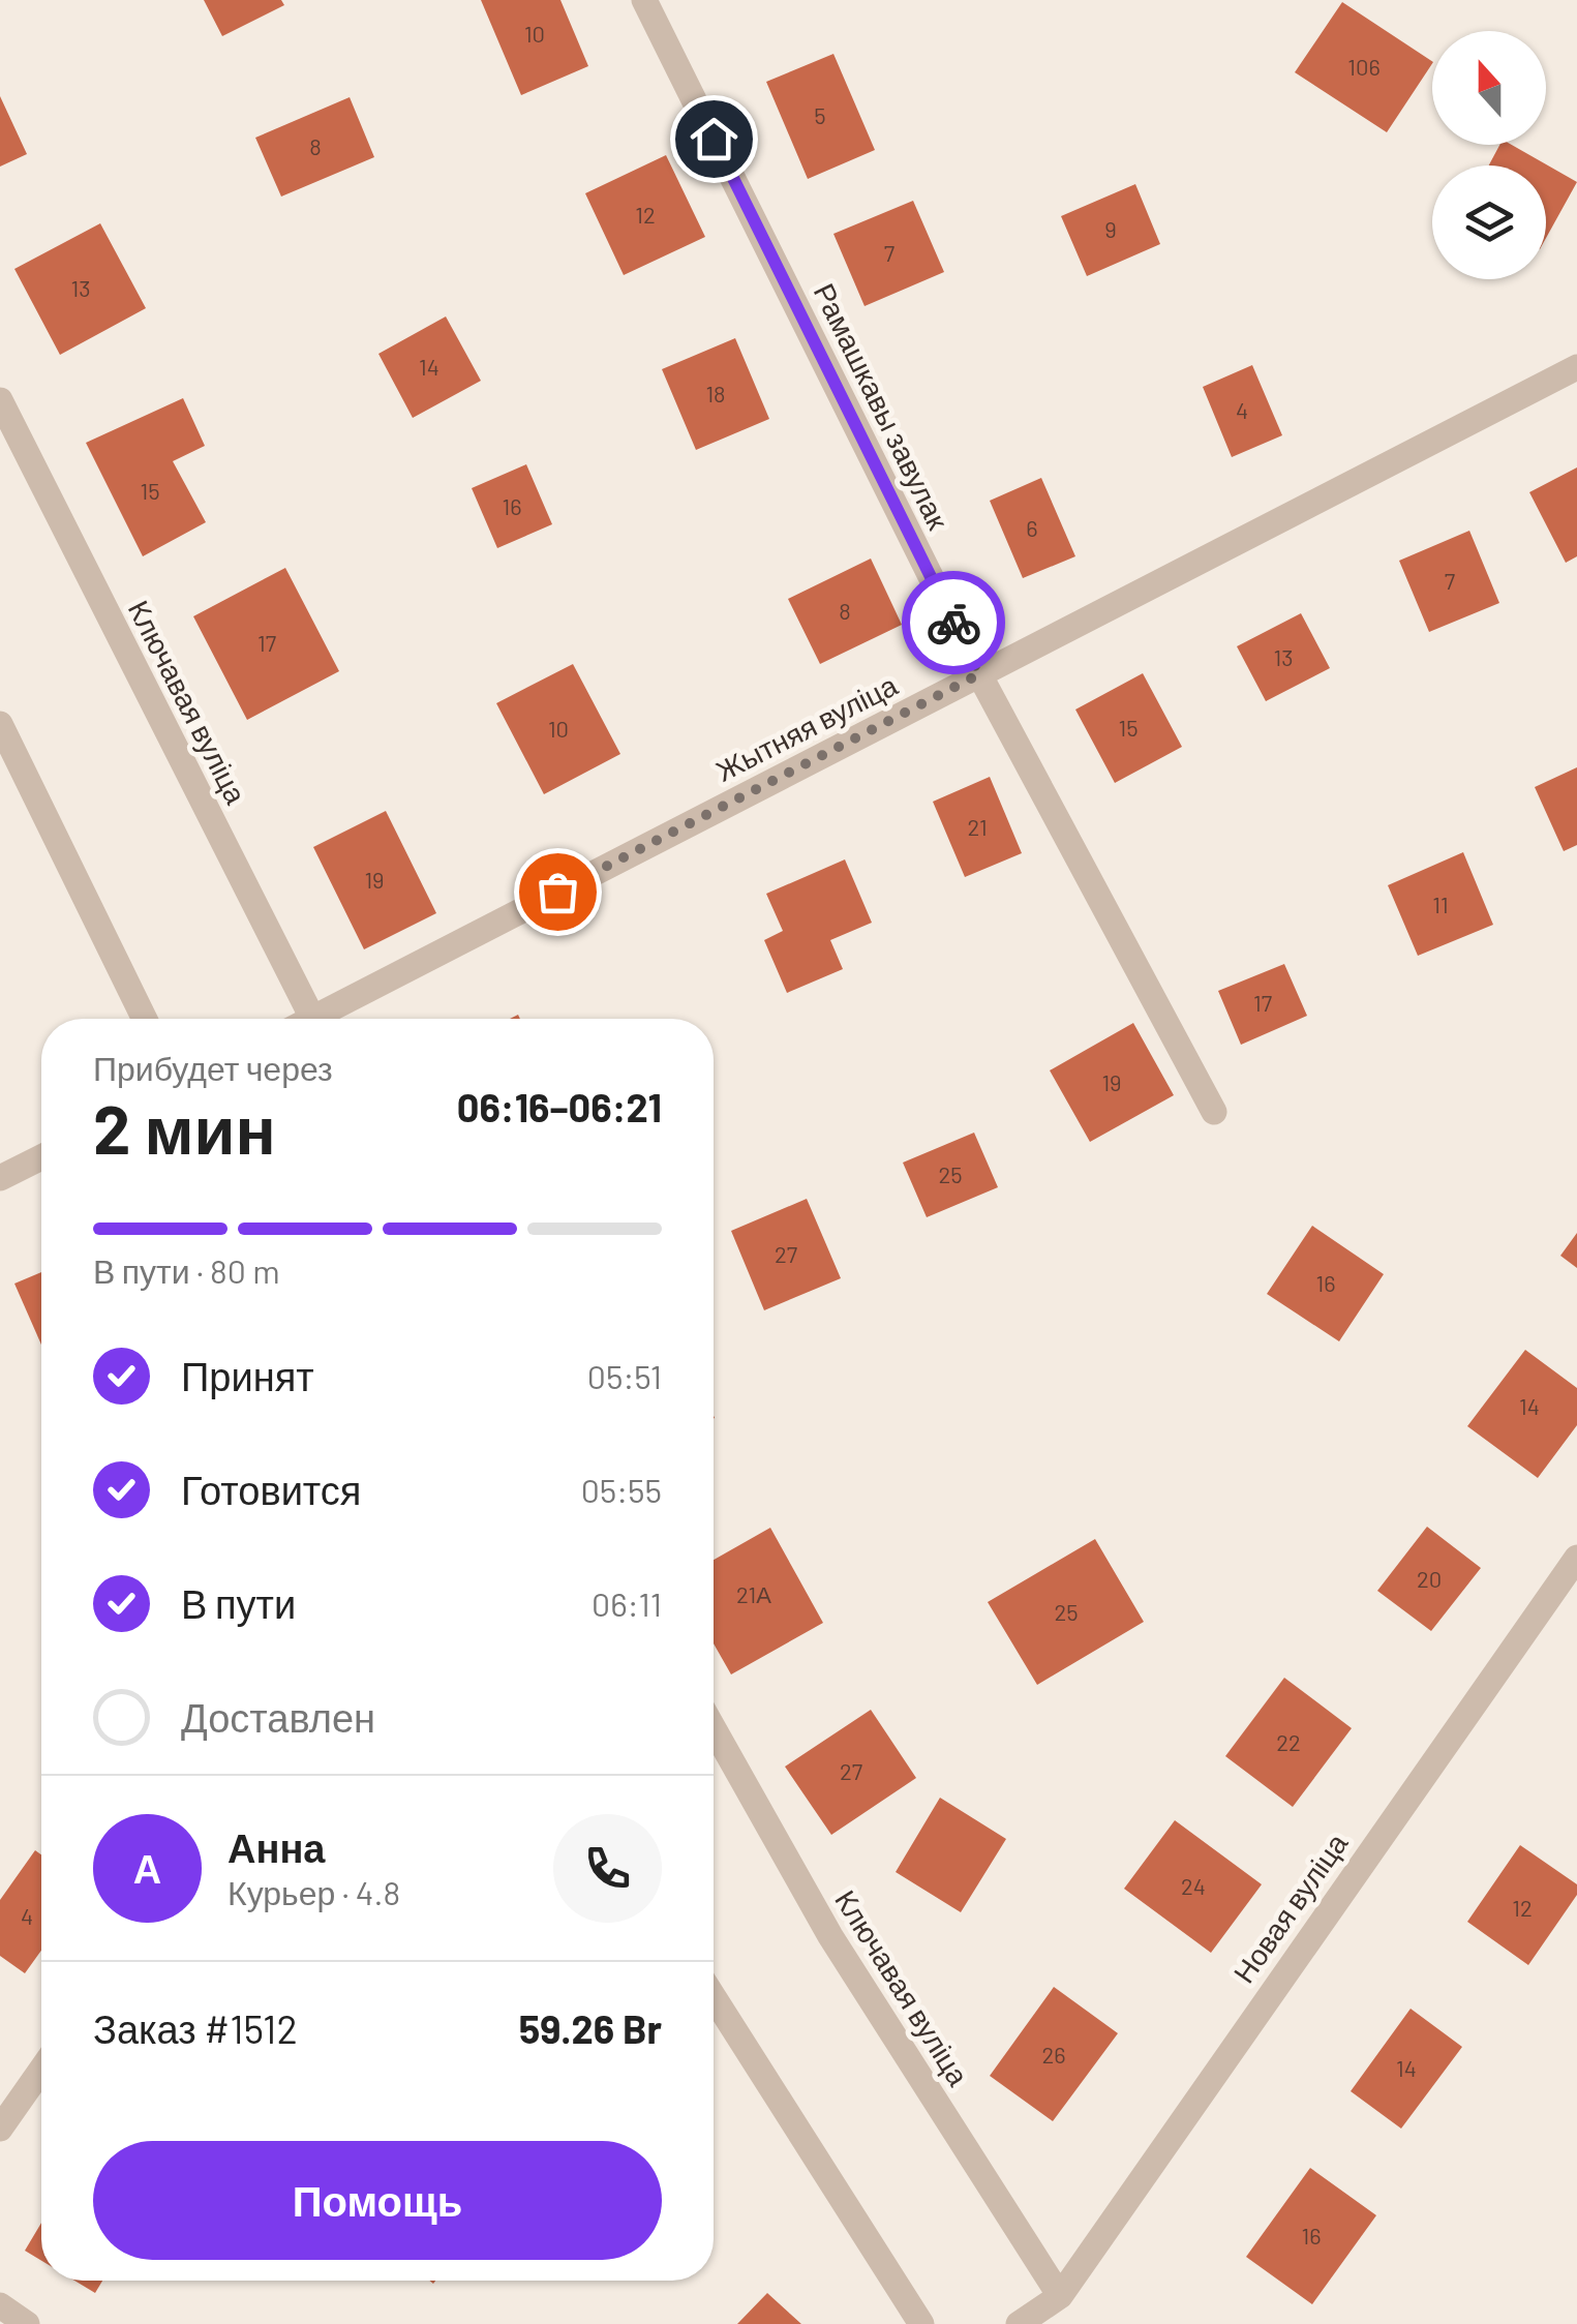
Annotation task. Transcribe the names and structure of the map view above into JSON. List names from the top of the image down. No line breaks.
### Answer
{"streets":{"street":["Рамашкавы завулак","Ключавая вуліца","Жытняя вуліца","Новая вуліца"]},"crossings":[["Рамашкавы завулак","Жытняя вуліца"],["Ключавая вуліца","Новая вуліца"]],"house_numbers":["10","106","5","8","12","9","7","13","14","18","4","15","16","6","7","8","17","13","15","10","21","19","11","17","19","25","27","16","14","20","21А","25","22","27","24","12","4","26","14","16"],"north":"top","page":{"heading":["2 мин","Прибудет через","06:16–06:21"],"panel":["Анна","Курьер · 4.8","Заказ #1512","59.26 Br"],"bar":"В пути · 80 m","list":[["Принят","05:51"],["Готовится","05:55"],["В пути","06:11"],"Доставлен"],"round":"А","buttons":"Помощь"}}
